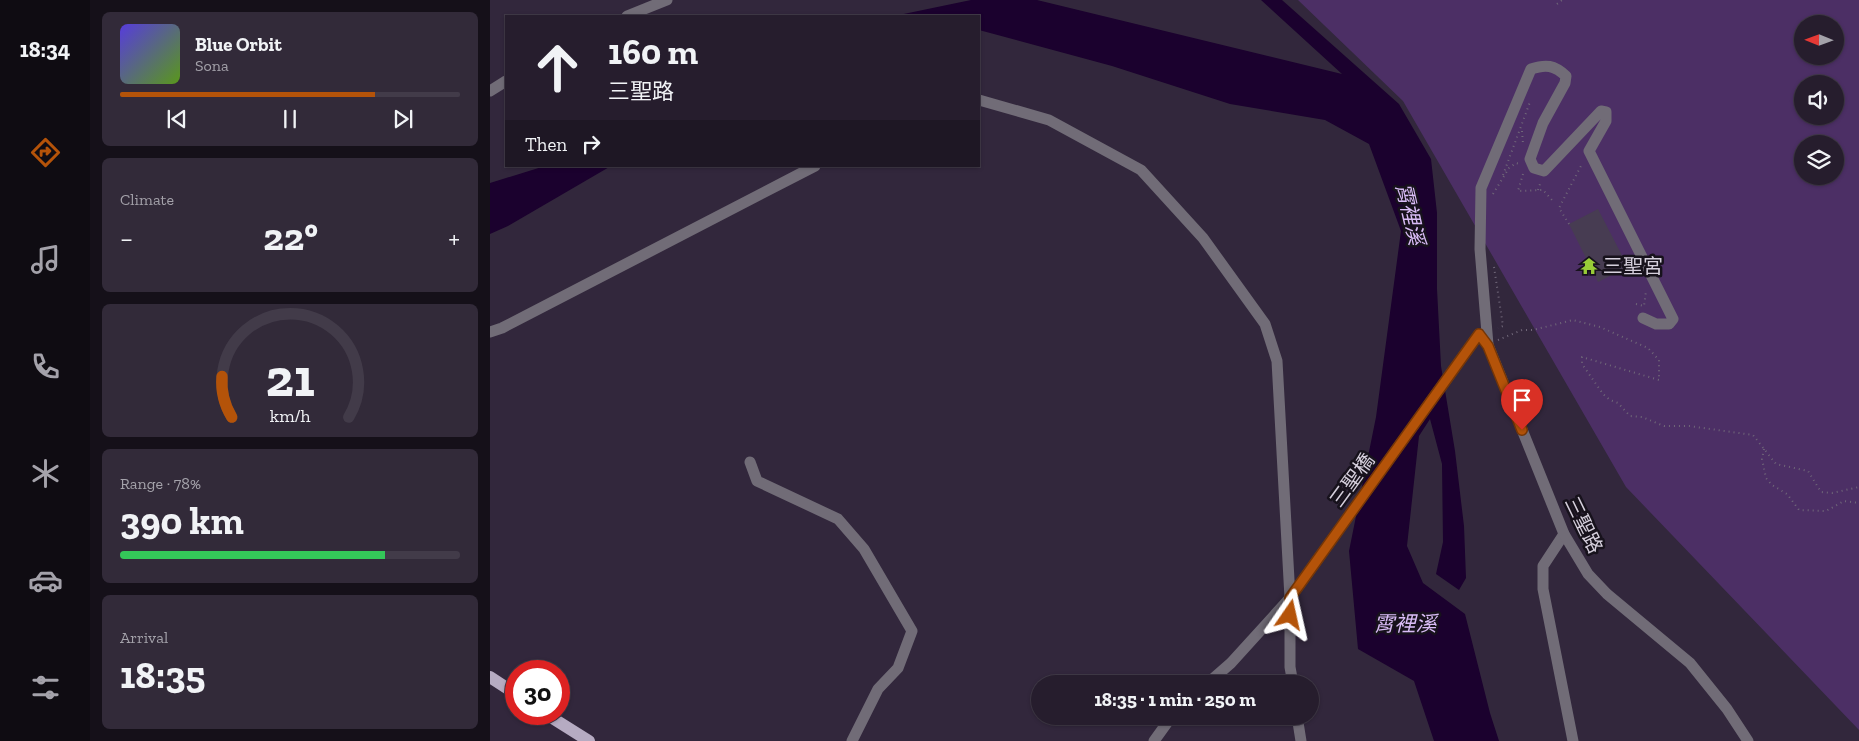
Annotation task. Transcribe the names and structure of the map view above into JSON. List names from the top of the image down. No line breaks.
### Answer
{"streets":{"street":["三聖橋","三聖路"]},"crossings":[["三聖橋","三聖路"]],"water":["霄裡溪"],"places":{"temple":["三聖宮"]},"north":"left","page":{"tabs":"18:34","turn":["160 m","三聖路"],"song":["Blue Orbit","Sona"],"then":"Then","tile":["Climate",["Range · 78%","390 km"],["Arrival","18:35"]],"heat":["−","22°","+"],"limit":"30","trip":"18:35 · 1 min · 250 m","gauge":["21","km/h"]}}
